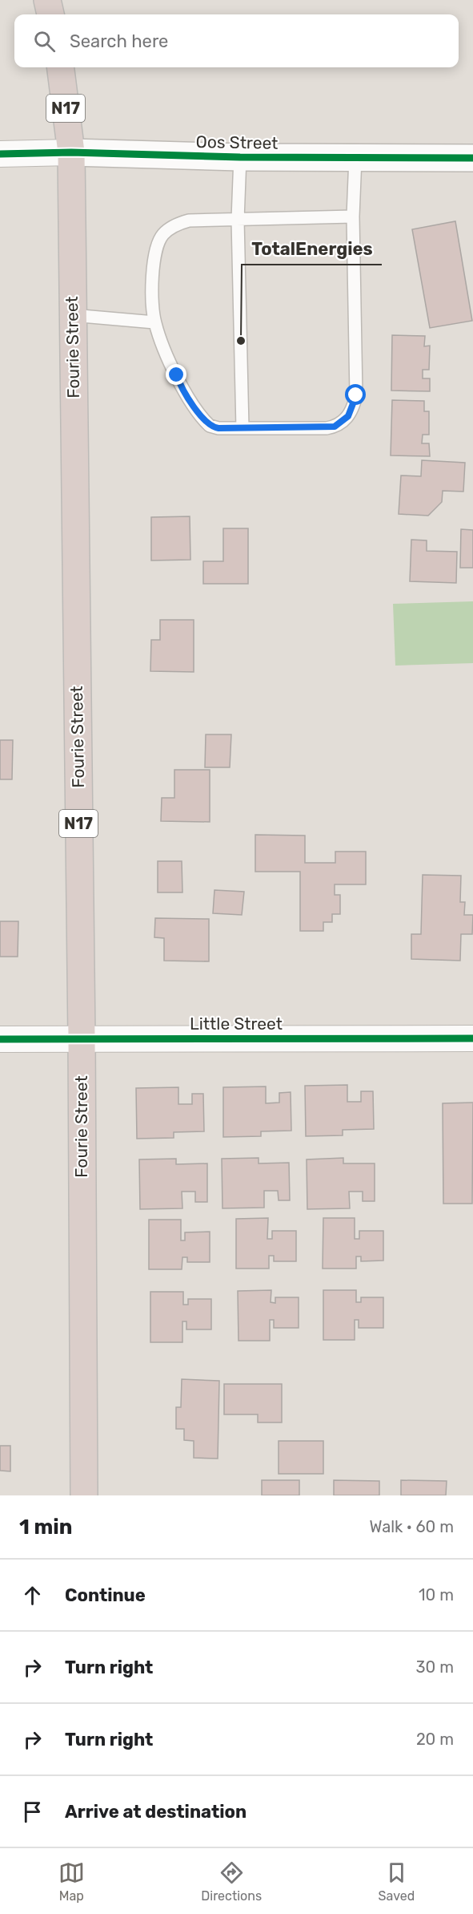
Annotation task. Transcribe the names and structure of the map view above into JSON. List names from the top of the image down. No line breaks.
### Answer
{"streets":{"highway":["N17","Fourie Street"],"street":["Oos Street","Little Street"]},"crossings":[["N17","Oos Street"],["N17","Fourie Street"],["Oos Street","Fourie Street"],["Fourie Street","Little Street"]],"places":["TotalEnergies"],"page":{"search":"Search here","heading":["1 min","Walk · 60 m"],"list":[["Continue","10 m"],["Turn right","30 m"],["Turn right","20 m"],"Arrive at destination"],"nav":["Map","Directions","Saved"]}}
